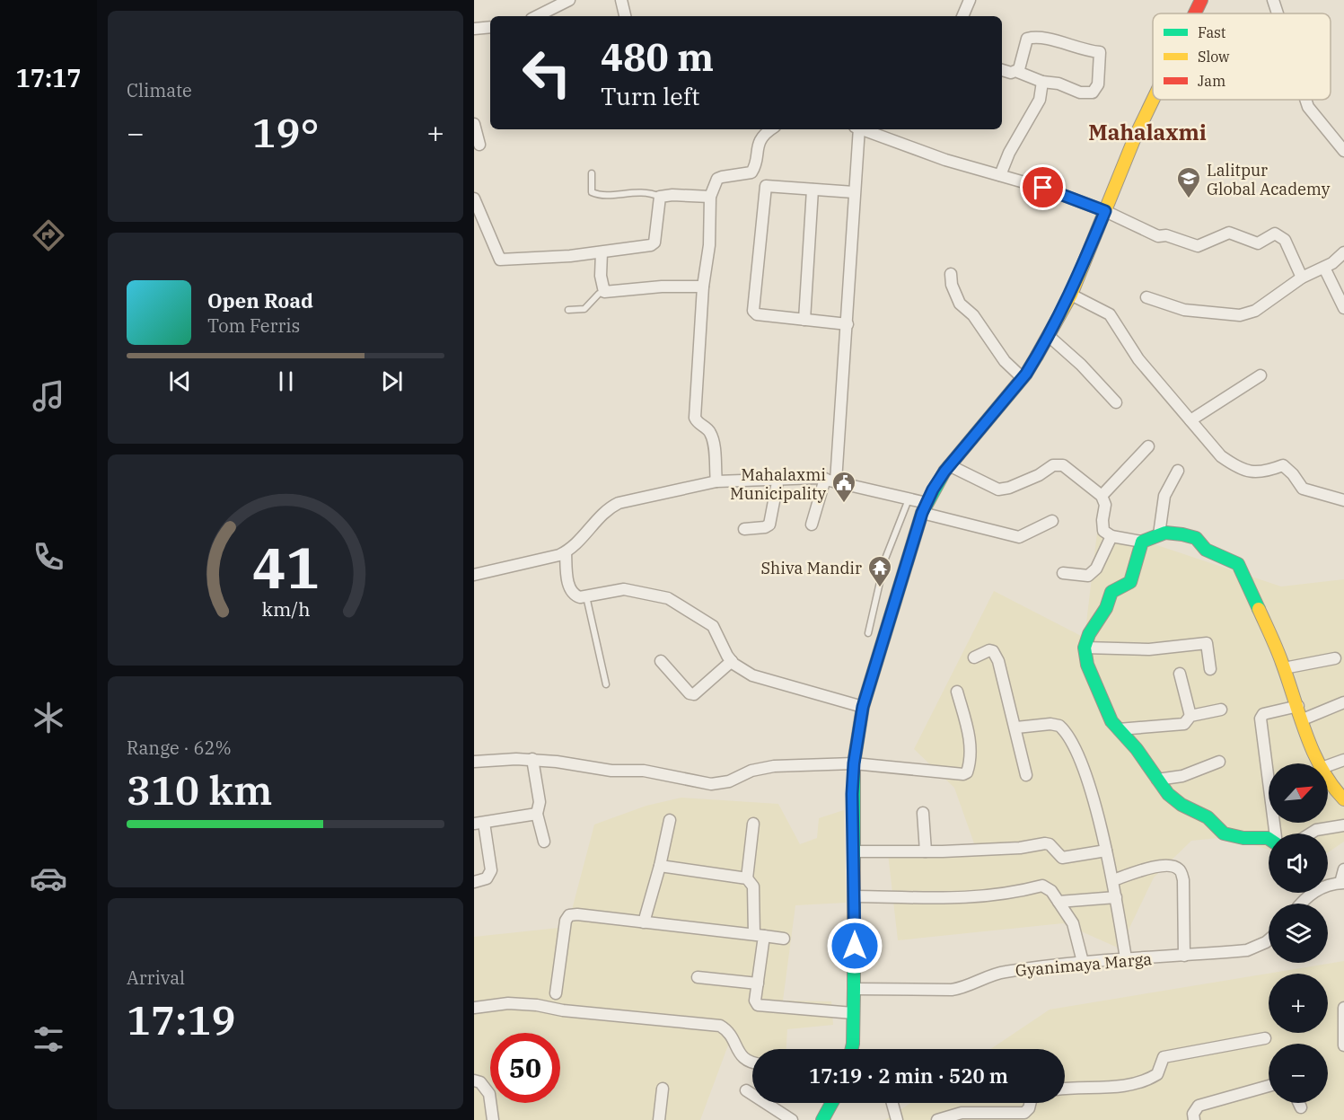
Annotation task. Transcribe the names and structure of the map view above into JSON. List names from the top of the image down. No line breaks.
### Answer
{"streets":{"street":["Gyanimaya Marga"]},"districts":["Mahalaxmi"],"places":{"school or university":["Lalitpur Global Academy"],"public building":["Mahalaxmi Municipality"],"temple":["Shiva Mandir"]},"legend":["Fast","Slow","Jam"],"north":"top right","page":{"tabs":"17:17","tile":["Climate",["Range · 62%","310 km"],["Arrival","17:19"]],"turn":["480 m","Turn left"],"heat":["−","19°","+"],"song":["Open Road","Tom Ferris"],"map_buttons":["+","−"],"limit":"50","trip":"17:19 · 2 min · 520 m","gauge":["41","km/h"]}}
